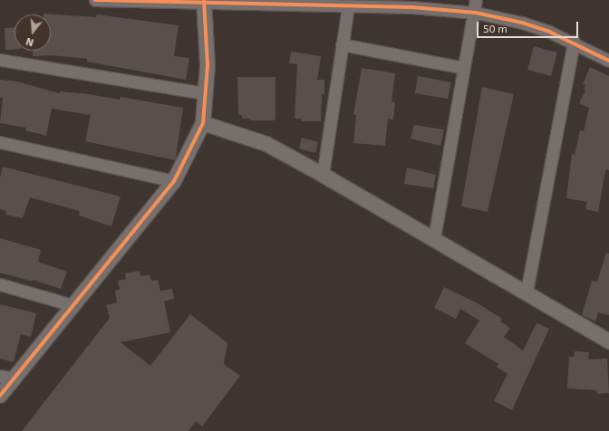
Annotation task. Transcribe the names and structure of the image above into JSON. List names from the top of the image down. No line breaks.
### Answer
{"scale_bar":"50 m","north":"bottom"}
